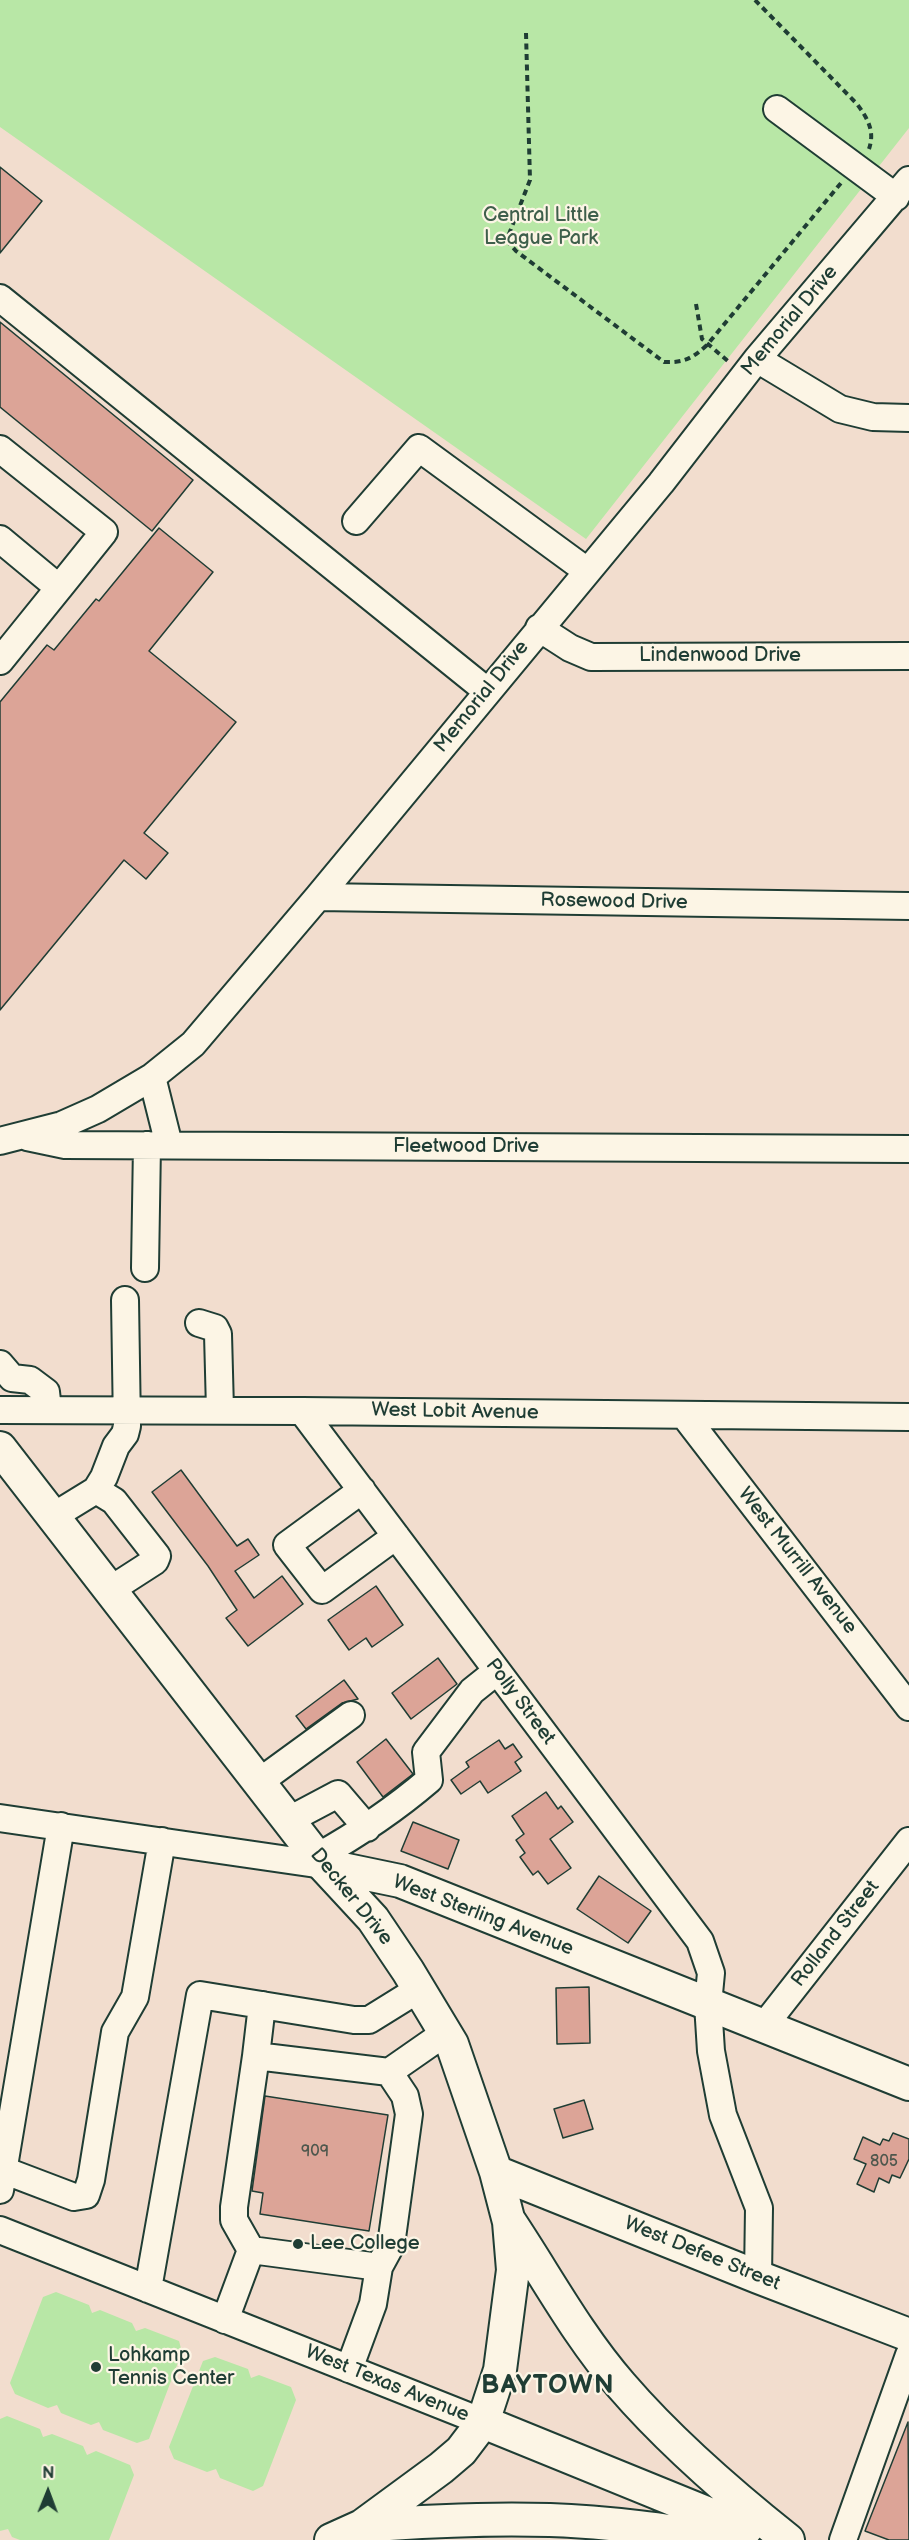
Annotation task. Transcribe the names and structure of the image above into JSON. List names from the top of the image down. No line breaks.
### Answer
{"streets":{"main road":["Decker Drive","West Sterling Avenue","West Defee Street","West Texas Avenue"],"street":["Memorial Drive","Lindenwood Drive","Rosewood Drive","Fleetwood Drive","West Lobit Avenue","West Murrill Avenue","Polly Street","Rolland Street"]},"crossings":[["Memorial Drive","Lindenwood Drive"],["Memorial Drive","Rosewood Drive"],["Memorial Drive","Fleetwood Drive"],["West Lobit Avenue","West Murrill Avenue"],["West Lobit Avenue","Polly Street"],["Polly Street","West Sterling Avenue"],["Polly Street","West Defee Street"],["Decker Drive","West Sterling Avenue"],["Decker Drive","West Defee Street"],["Decker Drive","West Texas Avenue"],["West Sterling Avenue","Rolland Street"]],"districts":["BAYTOWN"],"parks":["Central Little League Park"],"places":["Lee College","Lohkamp Tennis Center"],"house_numbers":["909","805"],"north":"top"}
